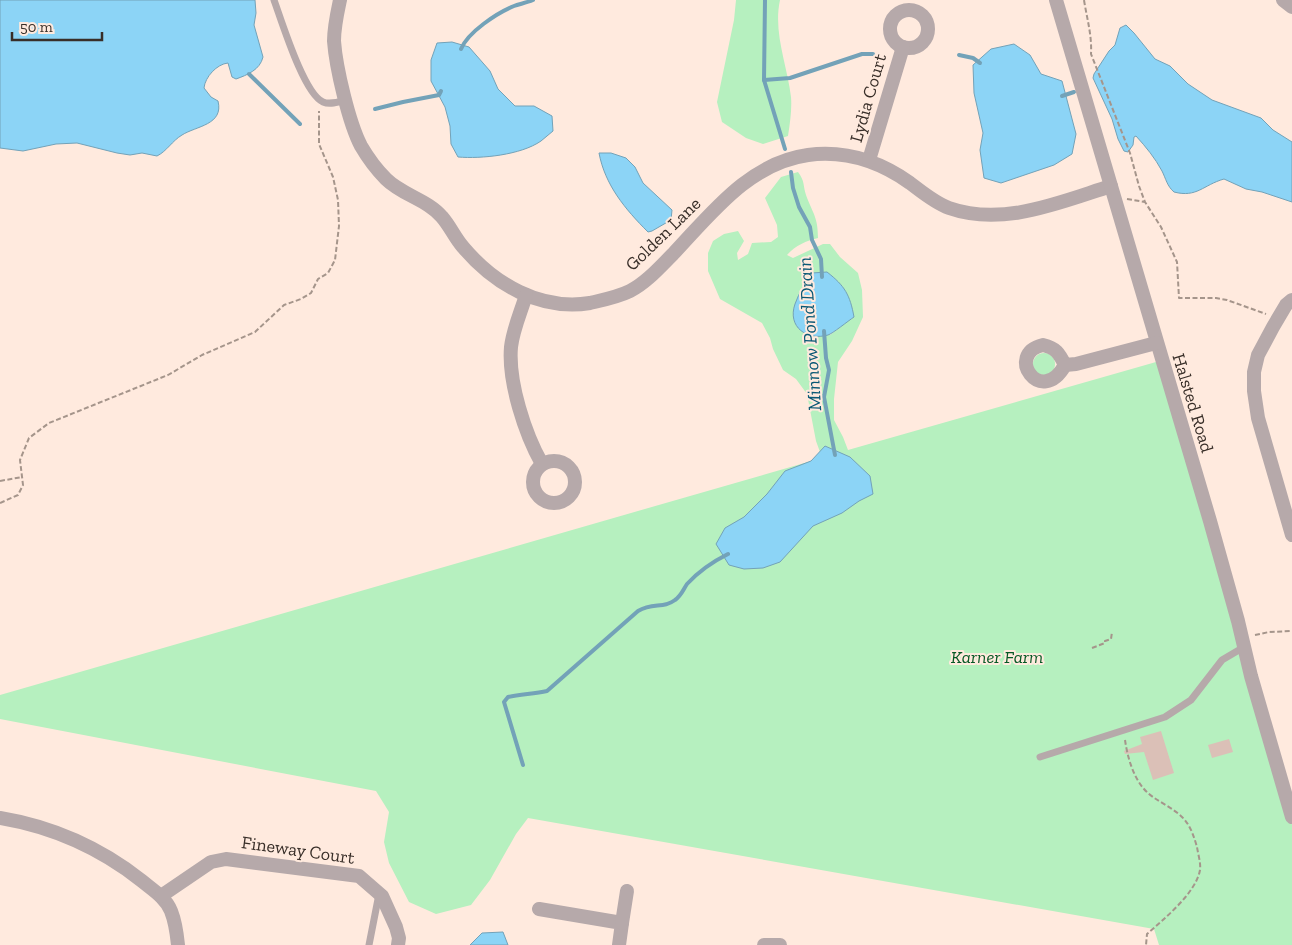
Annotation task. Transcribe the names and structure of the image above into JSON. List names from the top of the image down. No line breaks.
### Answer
{"streets":{"street":["Lydia Court","Golden Lane","Halsted Road","Fineway Court"]},"crossings":[["Lydia Court","Golden Lane"],["Golden Lane","Halsted Road"]],"water":["Minnow Pond Drain"],"parks":["Karner Farm"],"scale_bar":"50 m"}
